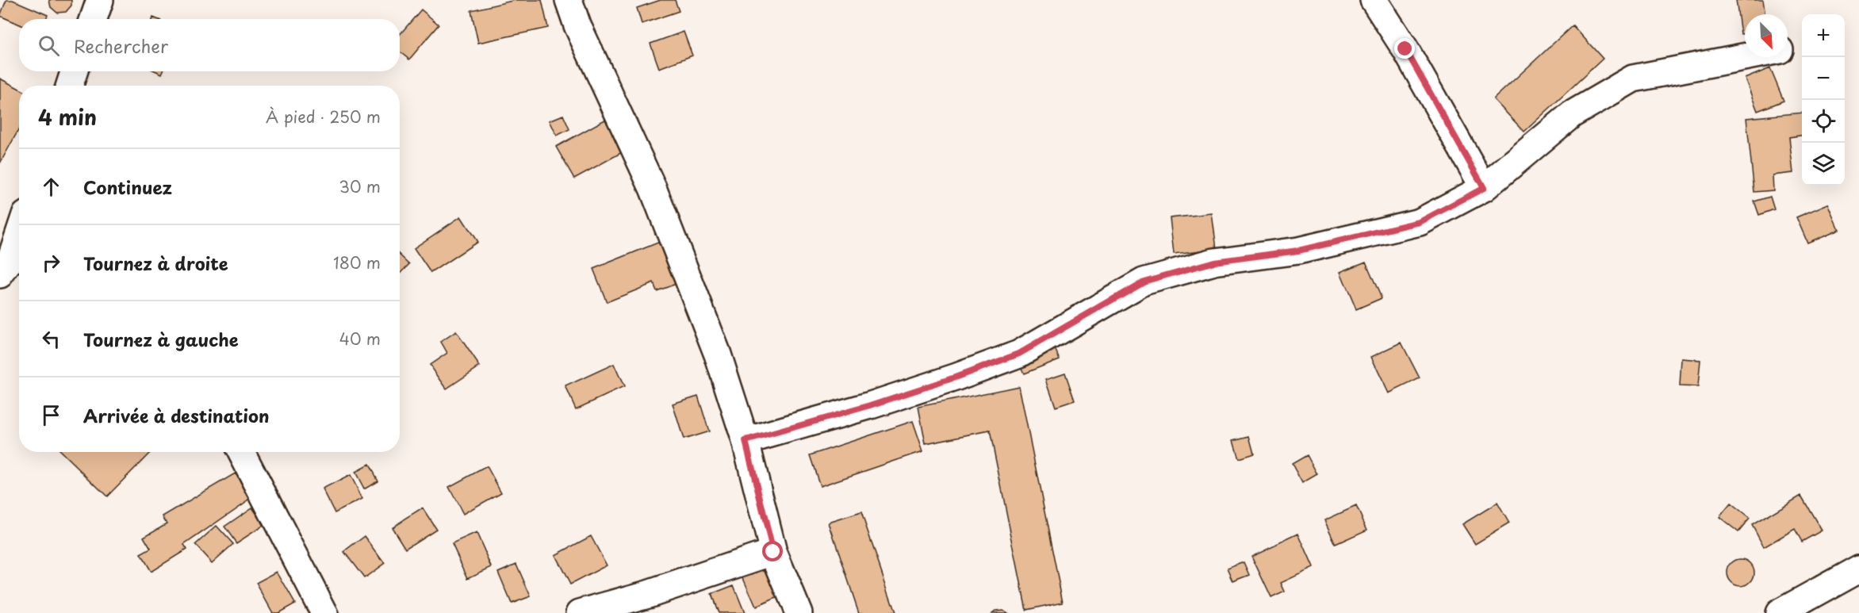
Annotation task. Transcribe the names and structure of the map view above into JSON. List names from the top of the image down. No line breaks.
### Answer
{"north":"bottom right","page":{"map_buttons":["+","−"],"search":"Rechercher","heading":["4 min","À pied · 250 m"],"list":[["Continuez","30 m"],["Tournez à droite","180 m"],["Tournez à gauche","40 m"],"Arrivée à destination"]}}
